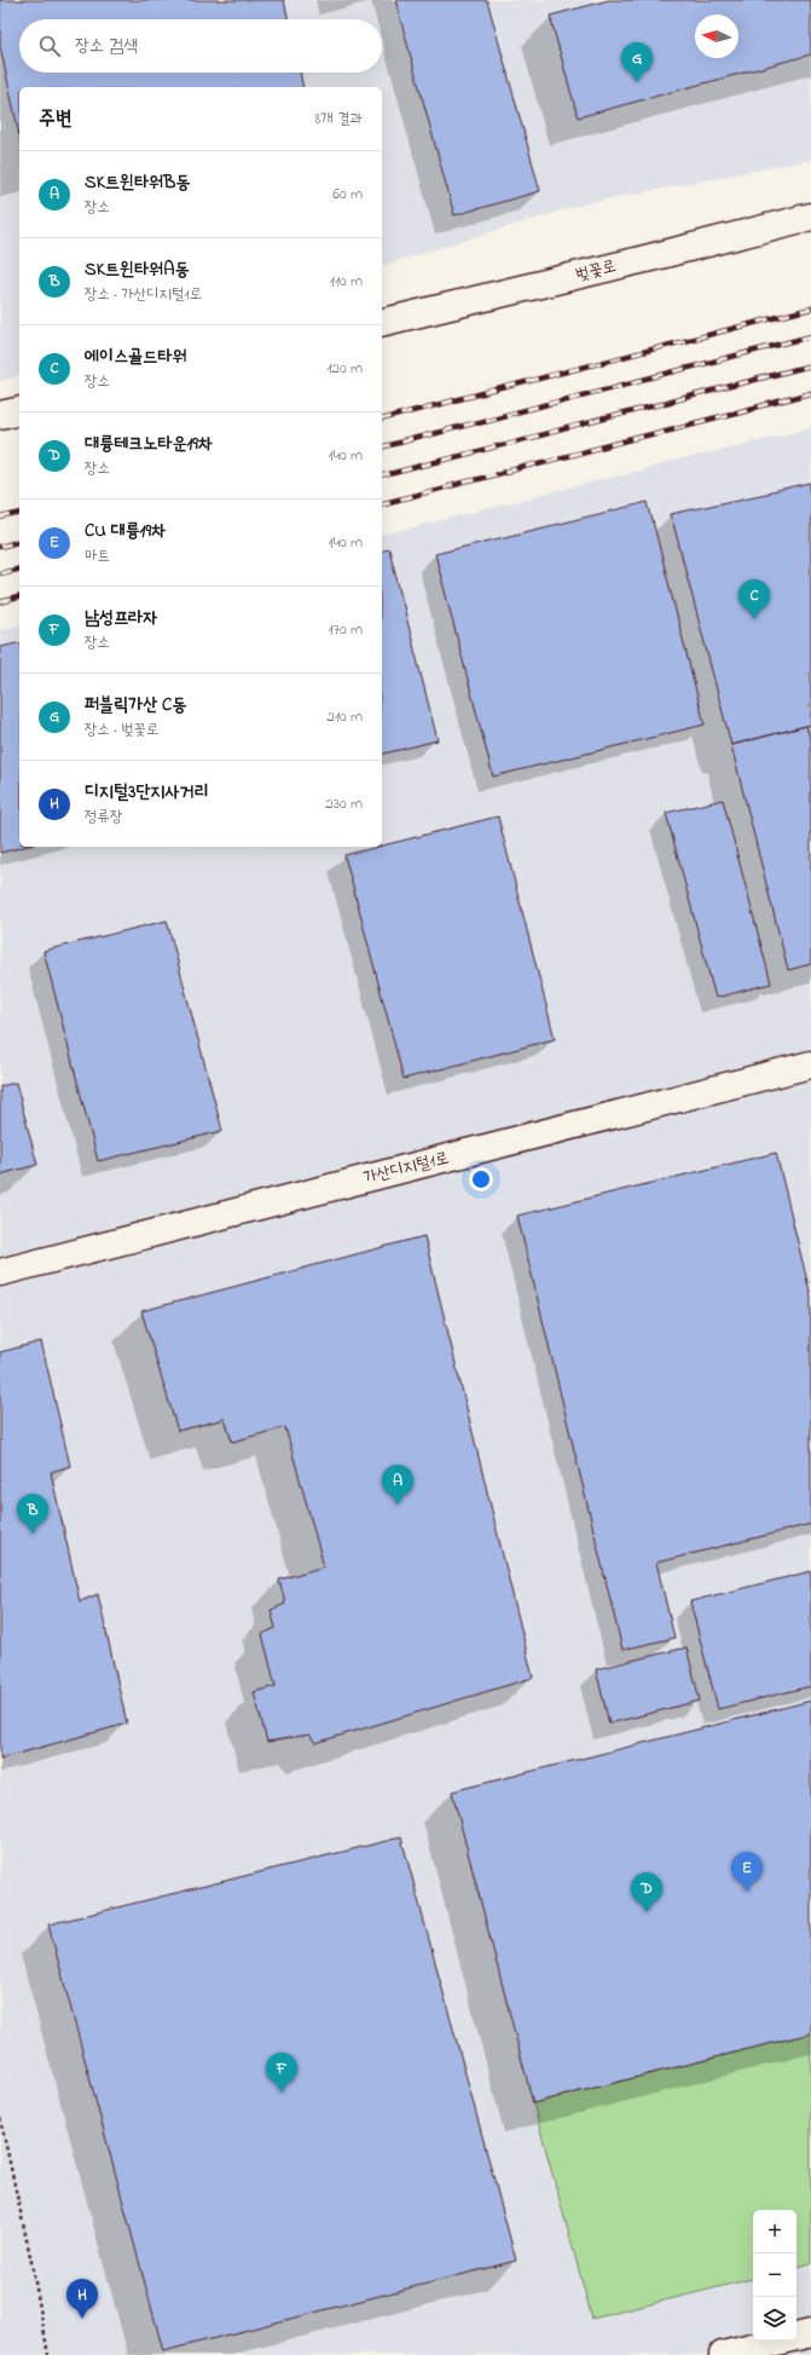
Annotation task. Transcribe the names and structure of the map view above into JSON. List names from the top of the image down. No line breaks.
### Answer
{"streets":{"street":["벚꽃로","가산디지털1로"]},"north":"left","page":{"search":"장소 검색","pins":["G","C","A","B","E","D","F","H"],"heading":["주변","8개 결과"],"list":[{"mark":"A","name":"SK트윈타워B동","note":"장소","value":"60 m"},{"mark":"B","name":"SK트윈타워A동","note":"장소 · 가산디지털1로","value":"110 m"},{"mark":"C","name":"에이스골드타워","note":"장소","value":"120 m"},{"mark":"D","name":"대륭테크노타운19차","note":"장소","value":"140 m"},{"mark":"E","name":"CU 대륭19차","note":"마트","value":"140 m"},{"mark":"F","name":"남성프라자","note":"장소","value":"170 m"},{"mark":"G","name":"퍼블릭가산 C동","note":"장소 · 벚꽃로","value":"210 m"},{"mark":"H","name":"디지털3단지사거리","note":"정류장","value":"230 m"}],"map_buttons":["+","−"]}}
